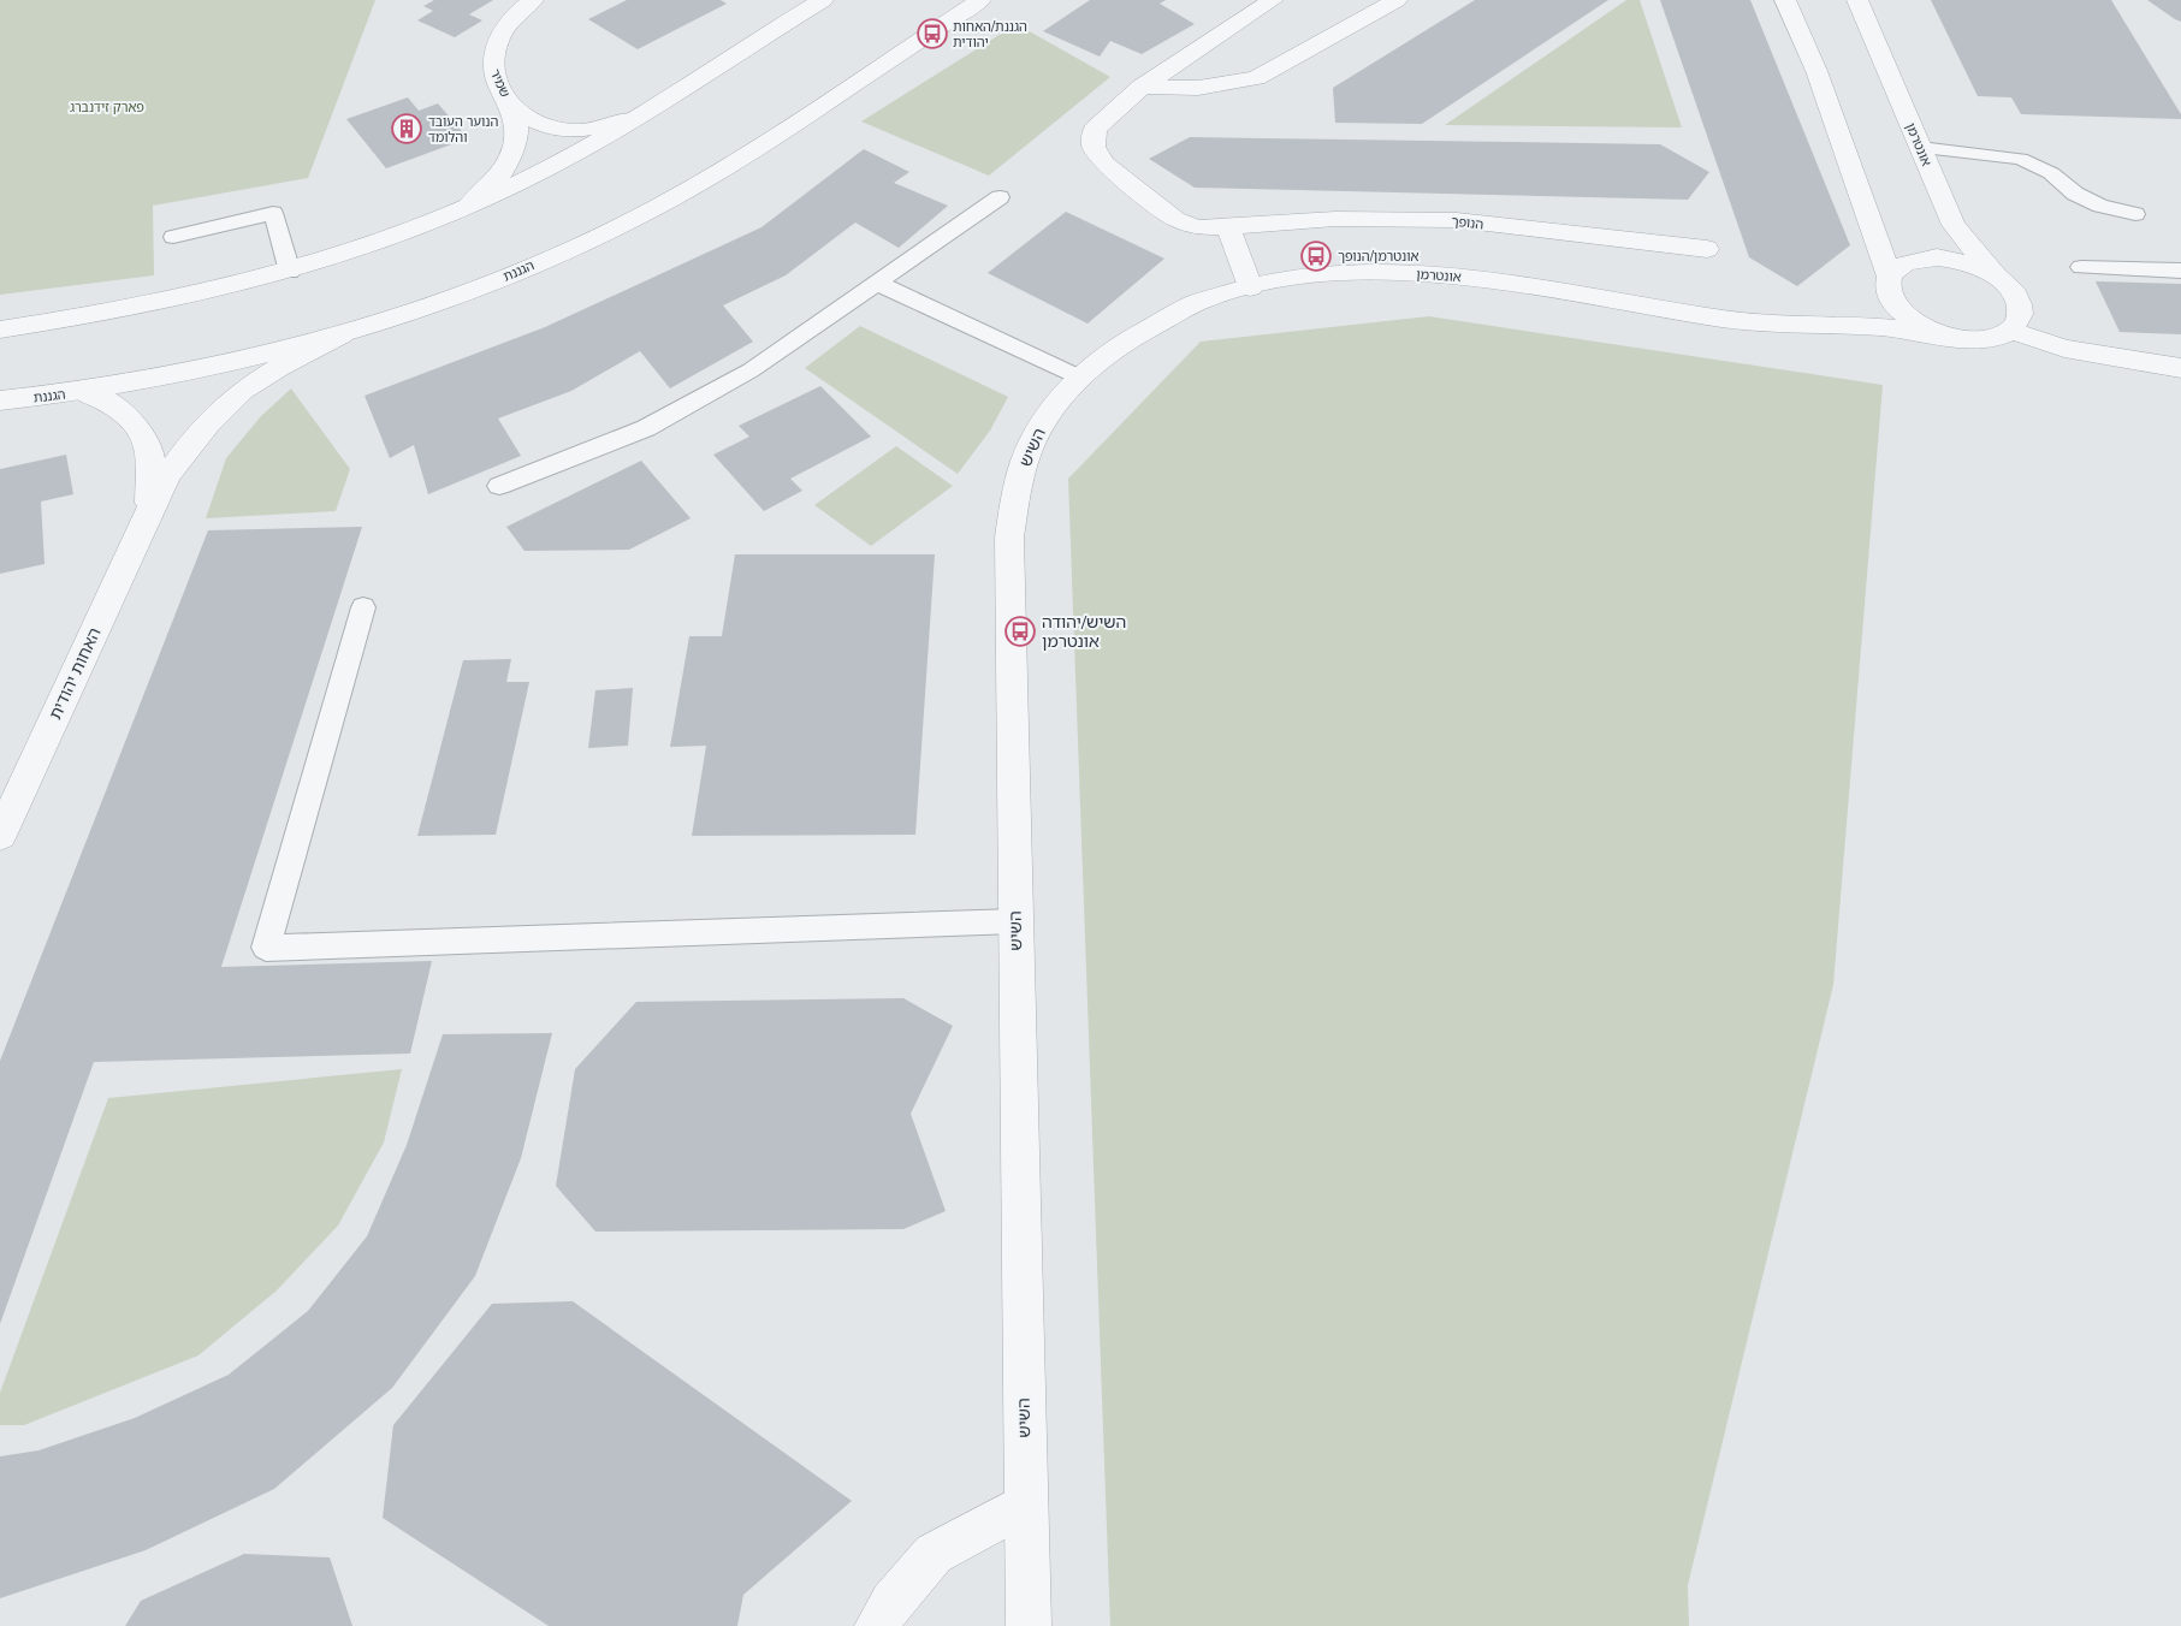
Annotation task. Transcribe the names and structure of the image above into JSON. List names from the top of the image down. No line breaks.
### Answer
{"streets":{"street":["שמיר","אונטרמן","הנופך","הגננת","השיש","האחות יהודית"]},"crossings":[["אונטרמן","השיש"],["הגננת","האחות יהודית"]],"parks":["פארק זידנברג"],"places":{"bus stop":["הגננת/האחות יהודית","אונטרמן/הנופך","השיש/יהודה אונטרמן"],"building":["הנוער העובד והלומד"]}}
